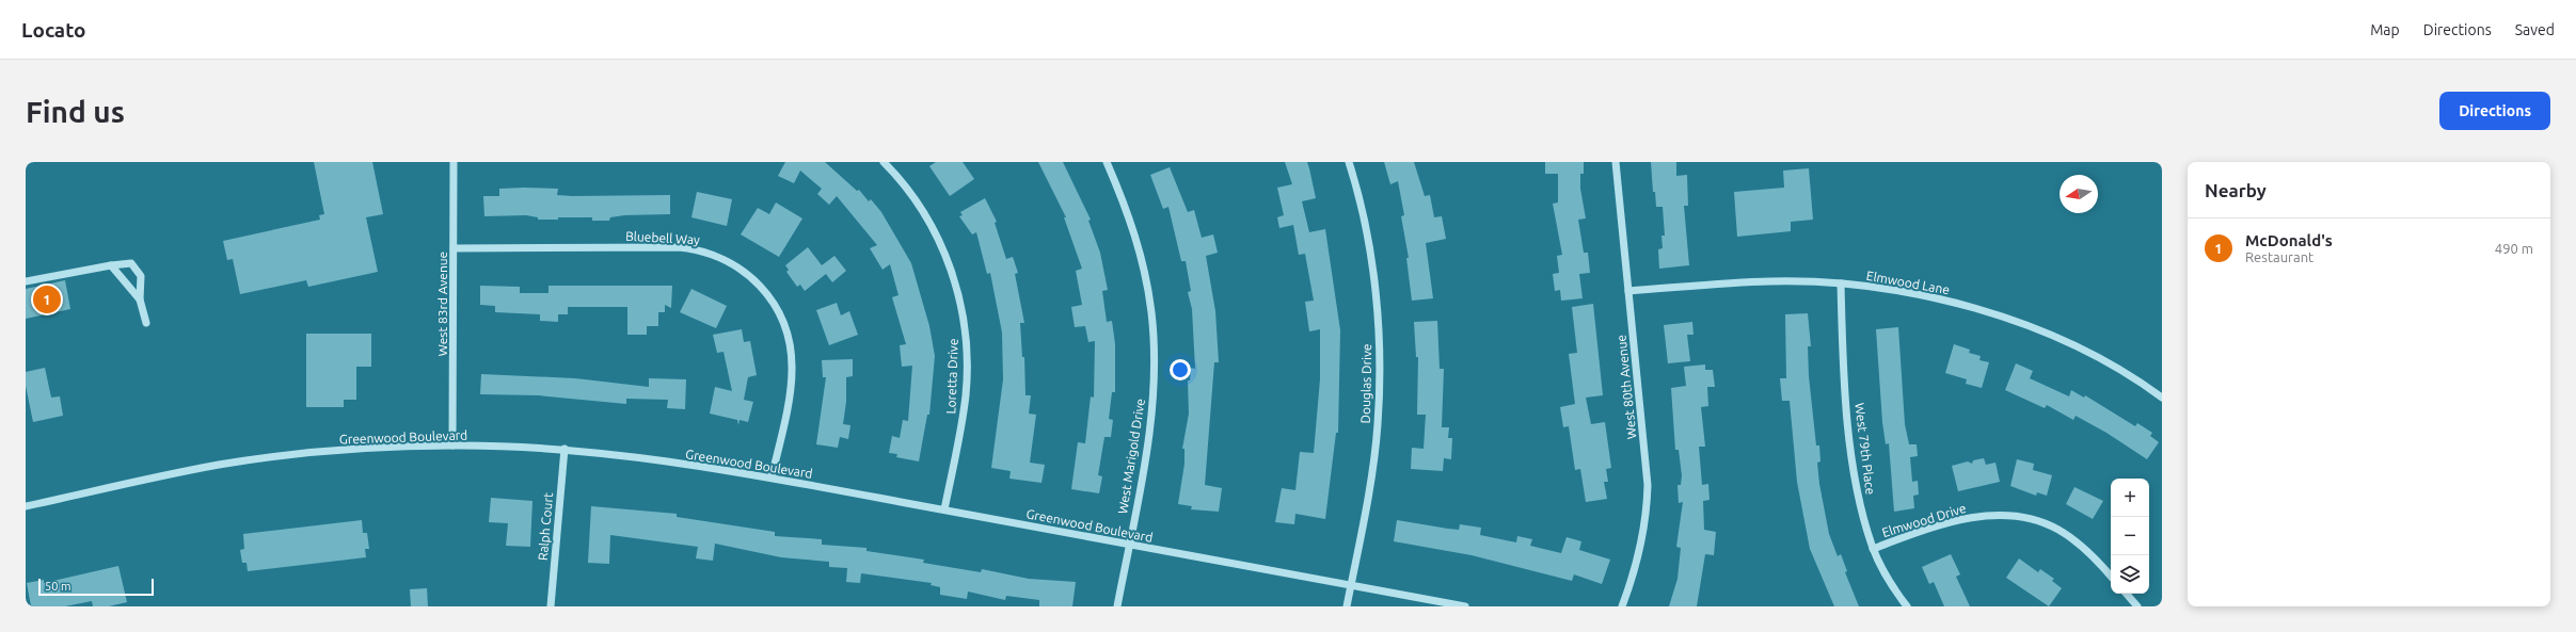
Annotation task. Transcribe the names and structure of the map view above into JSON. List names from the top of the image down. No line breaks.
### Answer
{"streets":{"street":["Bluebell Way","Elmwood Lane","West 83rd Avenue","Loretta Drive","Douglas Drive","West 80th Avenue","Greenwood Boulevard","West 79th Place","West Marigold Drive","Elmwood Drive","Ralph Court"]},"crossings":[["Bluebell Way","West 83rd Avenue"],["Bluebell Way","Greenwood Boulevard"],["Elmwood Lane","West 80th Avenue"],["Elmwood Lane","West 79th Place"],["West 83rd Avenue","Greenwood Boulevard"],["Loretta Drive","Greenwood Boulevard"],["Douglas Drive","Greenwood Boulevard"],["Greenwood Boulevard","West Marigold Drive"],["Greenwood Boulevard","Ralph Court"],["West 79th Place","Elmwood Drive"]],"scale_bar":"50 m","north":"left","page":{"header":"Locato","nav":["Map","Directions","Saved"],"buttons":"Directions","title":"Find us","heading":"Nearby","list":[{"mark":"1","name":"McDonald's","note":"Restaurant","value":"490 m"}],"pins":"1","map_buttons":["+","−"],"scale":"50 m"}}
